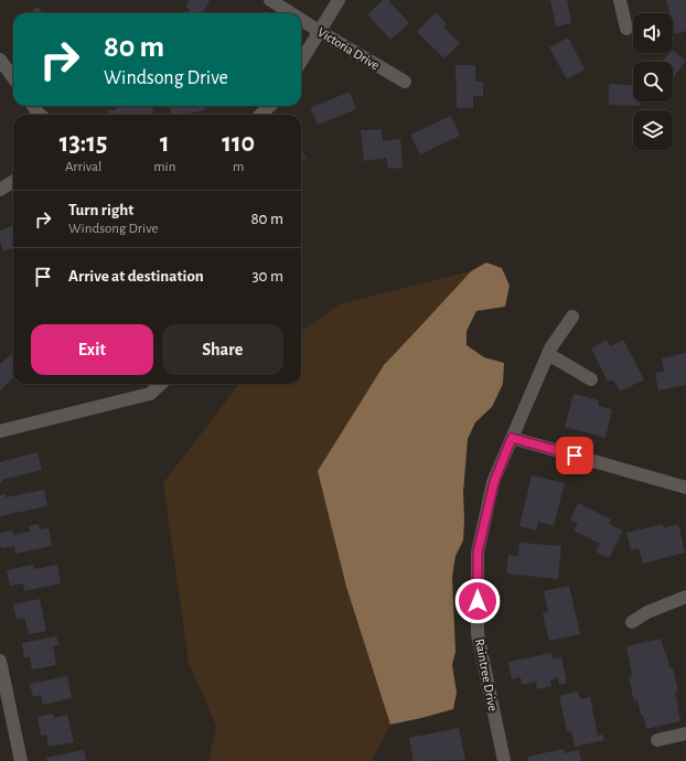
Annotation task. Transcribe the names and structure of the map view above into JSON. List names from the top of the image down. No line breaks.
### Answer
{"streets":{"street":["Victoria Drive","Raintree Drive"]},"page":{"turn":["80 m","Windsong Drive"],"eta":["13:15","Arrival","1","min","110","m"],"list":[{"name":"Turn right","note":"Windsong Drive","value":"80 m"},{"name":"Arrive at destination","value":"30 m"}],"buttons":["Exit","Share"]}}
